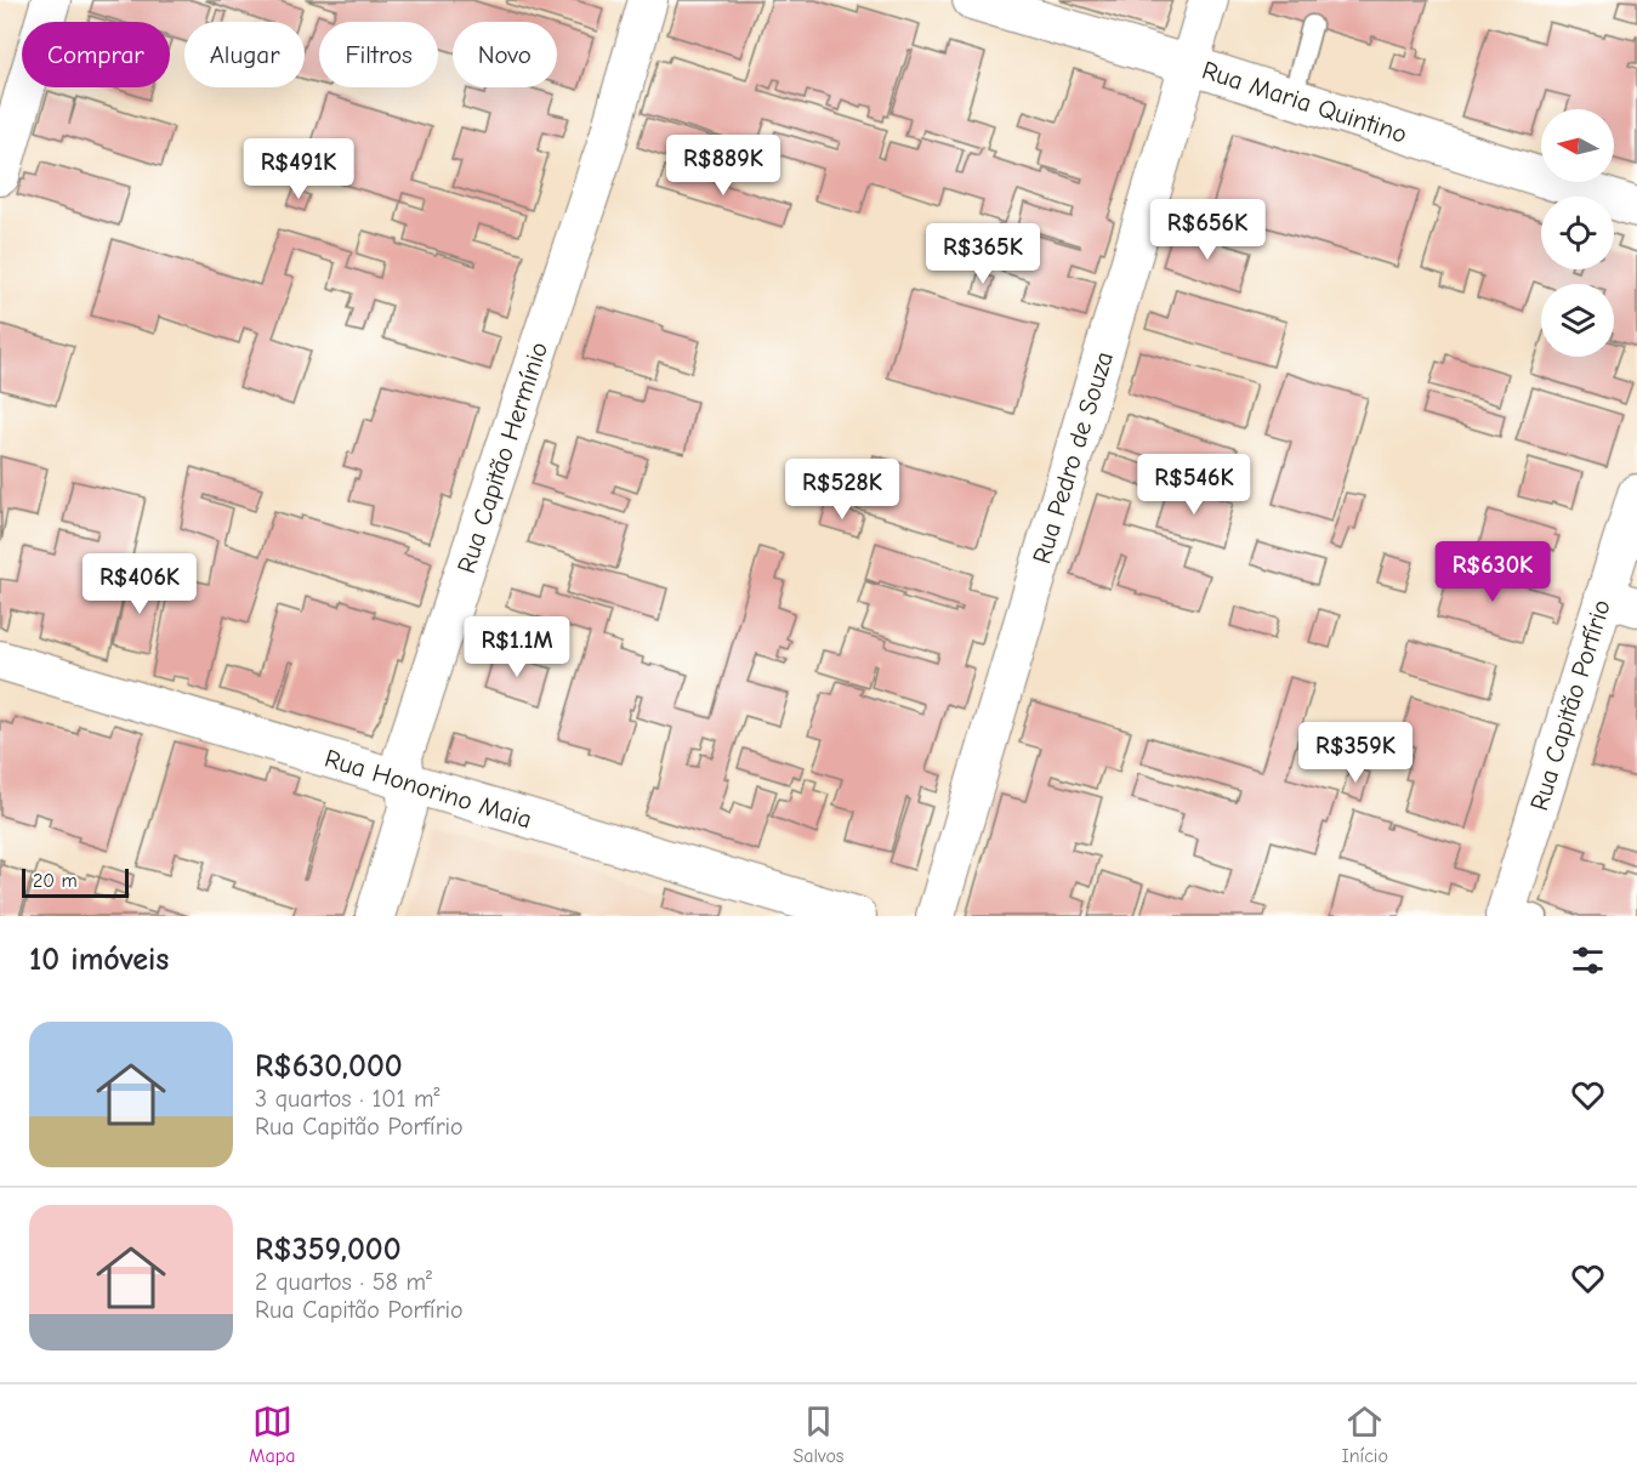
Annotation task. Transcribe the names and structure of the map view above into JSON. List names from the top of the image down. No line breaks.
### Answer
{"streets":{"street":["Rua Maria Quintino","Rua Capitão Hermínio","Rua Pedro de Souza","Rua Capitão Porfírio","Rua Honorino Maia"]},"crossings":[["Rua Maria Quintino","Rua Pedro de Souza"],["Rua Capitão Hermínio","Rua Honorino Maia"]],"scale_bar":"20 m","north":"left","page":{"chip":["Comprar","Alugar","Filtros","Novo"],"price":["R$889K","R$491K","R$656K","R$365K","R$546K","R$528K","R$630K","R$406K","R$1.1M","R$359K"],"scale":"20 m","heading":"10 imóveis","list":[{"name":"R$630,000","note":"3 quartos · 101 m² · Rua Capitão Porfírio"},{"name":"R$359,000","note":"2 quartos · 58 m² · Rua Capitão Porfírio"}],"tabs":["Mapa","Salvos","Início"]}}
